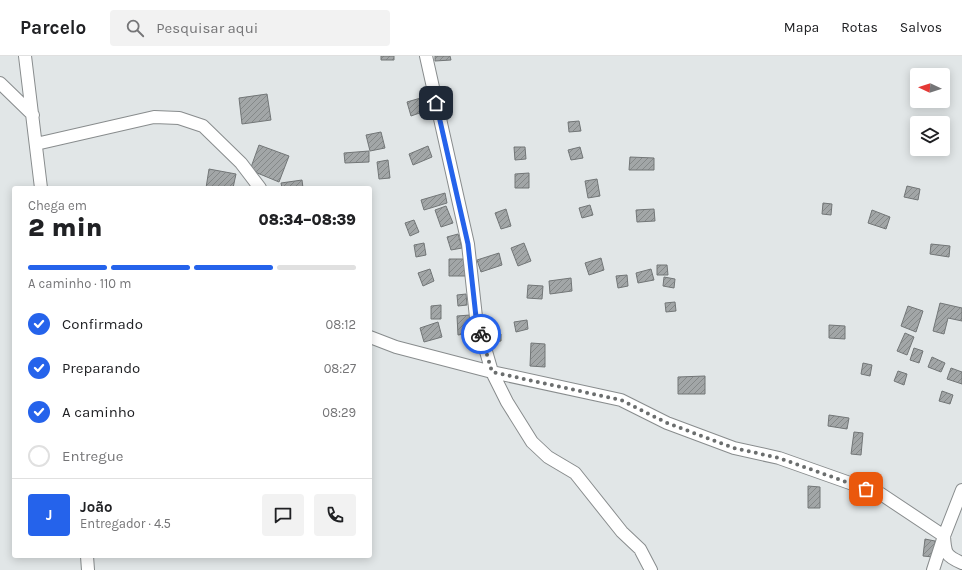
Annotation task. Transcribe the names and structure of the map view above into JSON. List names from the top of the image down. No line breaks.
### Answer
{"north":"left","page":{"header":"Parcelo","search":"Pesquisar aqui","nav":["Mapa","Rotas","Salvos"],"heading":["2 min","Chega em","08:34–08:39"],"panel":["João","Entregador · 4.5"],"bar":"A caminho · 110 m","list":[["Confirmado","08:12"],["Preparando","08:27"],["A caminho","08:29"],"Entregue"],"round":"J"}}
